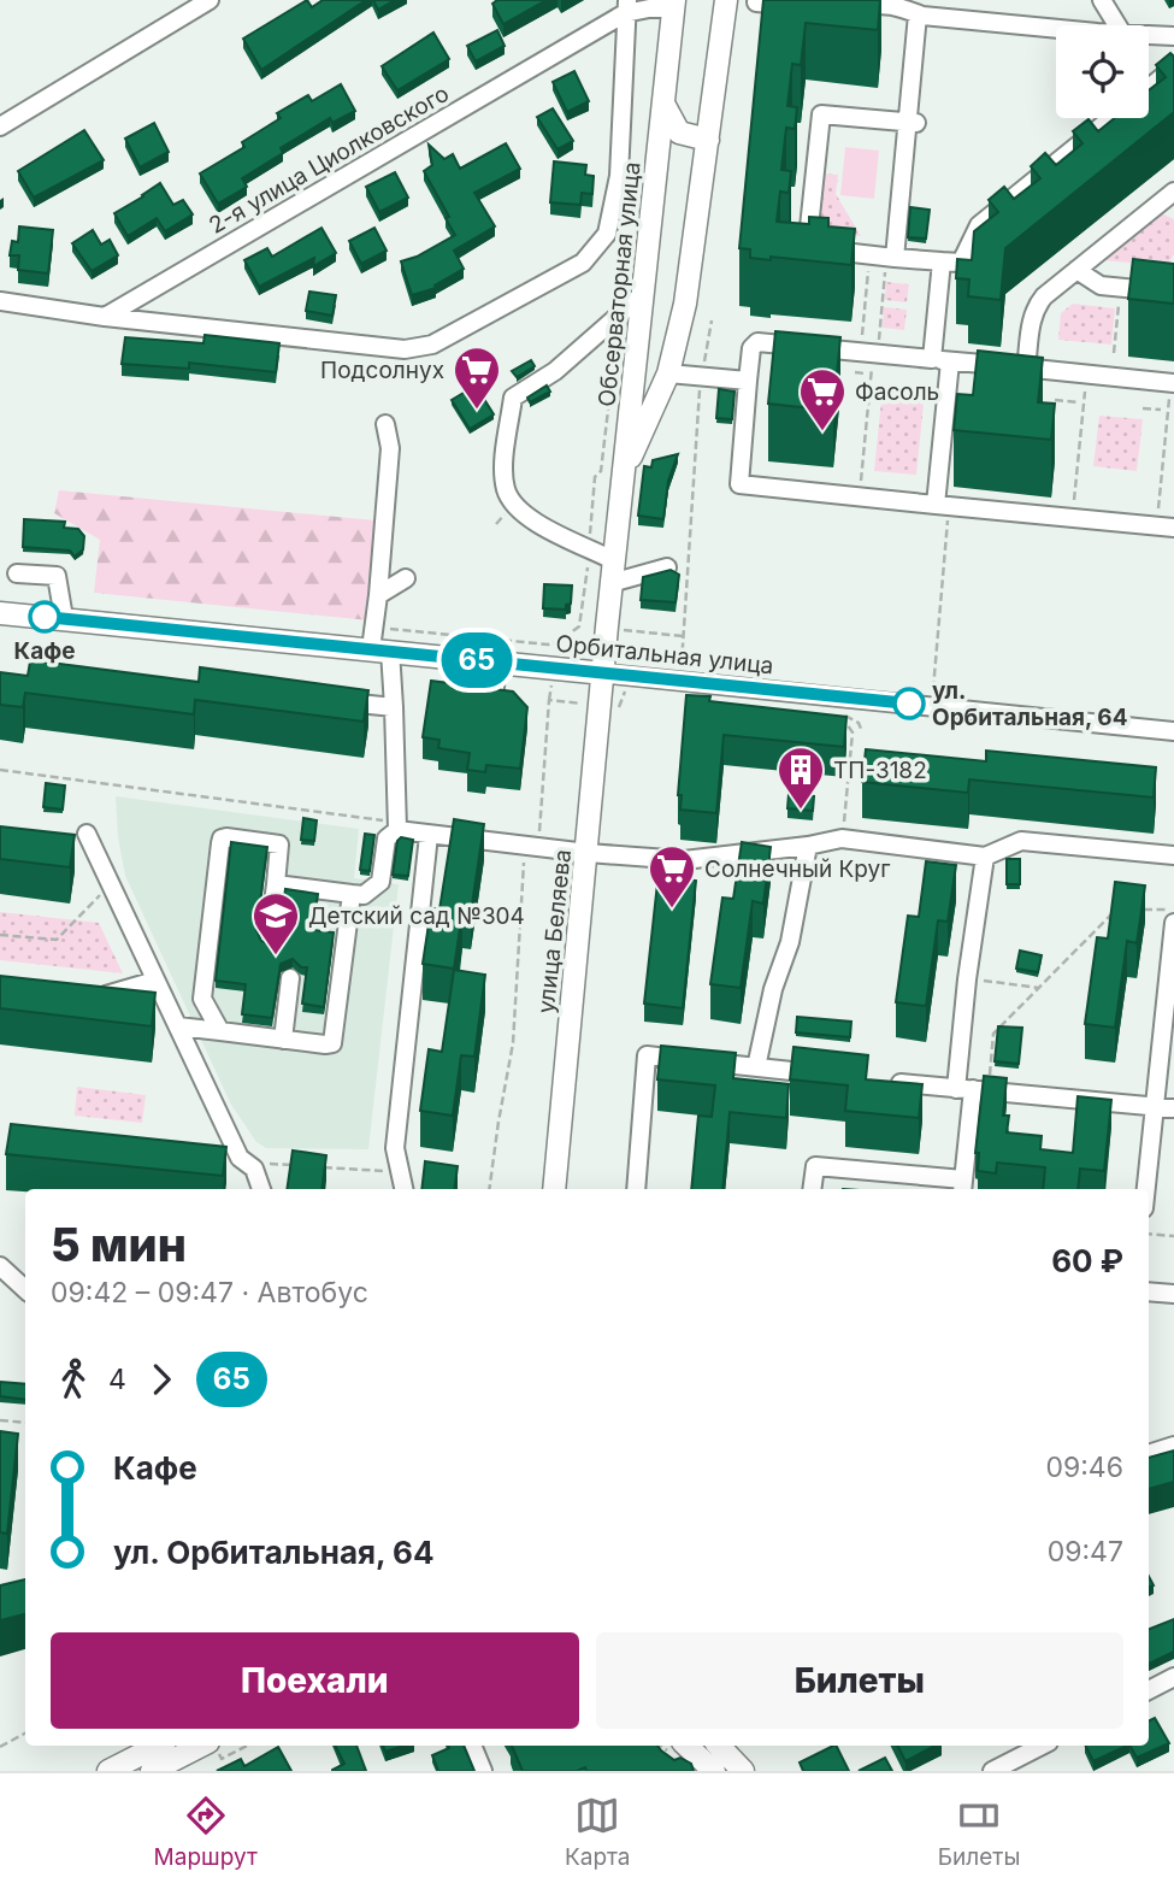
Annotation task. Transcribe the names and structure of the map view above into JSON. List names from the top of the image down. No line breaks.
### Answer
{"streets":{"main road":["Обсерваторная улица","Орбитальная улица","улица Беляева"],"street":["2-я улица Циолковского"]},"crossings":[["2-я улица Циолковского","Обсерваторная улица"],["Обсерваторная улица","Орбитальная улица"],["Обсерваторная улица","улица Беляева"],["Орбитальная улица","улица Беляева"]],"places":{"supermarket":["Подсолнух","Фасоль","Солнечный Круг"],"other":["Кафе","ул. Орбитальная, 64"],"building":["ТП-3182"],"school or university":["Детский сад №304"]},"lines":["bus line 65"],"page":{"on_map":"65","heading":["5 мин","09:42 – 09:47 · Автобус","60 ₽"],"legs":["4","65"],"list":[{"name":"Кафе","value":"09:46"},{"name":"ул. Орбитальная, 64","value":"09:47"}],"buttons":["Поехали","Билеты"],"tabs":["Маршрут","Карта","Билеты"]}}
